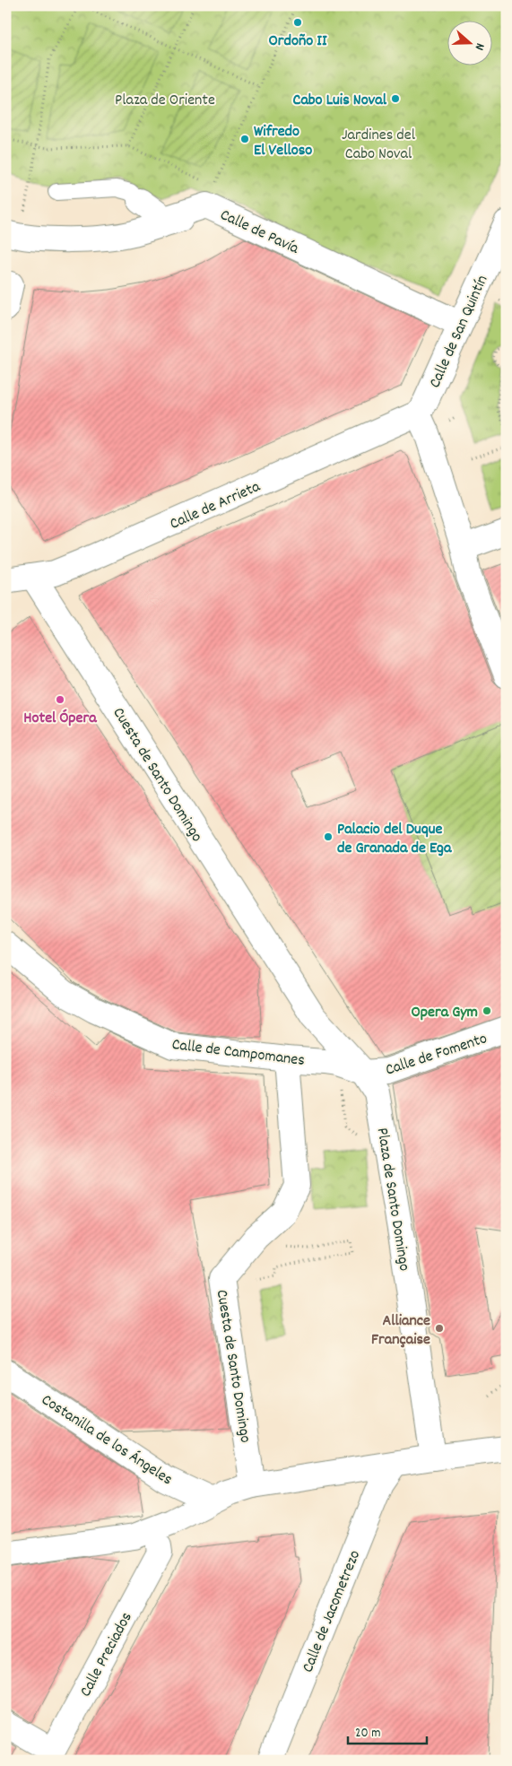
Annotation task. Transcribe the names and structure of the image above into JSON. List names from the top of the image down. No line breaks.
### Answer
{"streets":{"street":["Calle de Pavía","Calle de San Quintín","Calle de Arrieta","Cuesta de Santo Domingo","Calle de Campomanes","Calle de Fomento","Plaza de Santo Domingo","Costanilla de los Ángeles","Calle de Jacometrezo","Calle Preciados"]},"crossings":[["Calle de Pavía","Calle de San Quintín"],["Calle de San Quintín","Calle de Arrieta"],["Calle de Arrieta","Cuesta de Santo Domingo"],["Cuesta de Santo Domingo","Calle de Campomanes"],["Cuesta de Santo Domingo","Plaza de Santo Domingo"],["Calle de Campomanes","Calle de Fomento"],["Calle de Campomanes","Plaza de Santo Domingo"],["Calle de Fomento","Plaza de Santo Domingo"]],"parks":["Plaza de Oriente","Jardines del Cabo Noval"],"places":["Ordoño II","Cabo Luis Noval","Wifredo El Velloso","Hotel Ópera","Palacio del Duque de Granada de Ega","Opera Gym","Alliance Française"],"scale_bar":"20 m","north":"right"}
